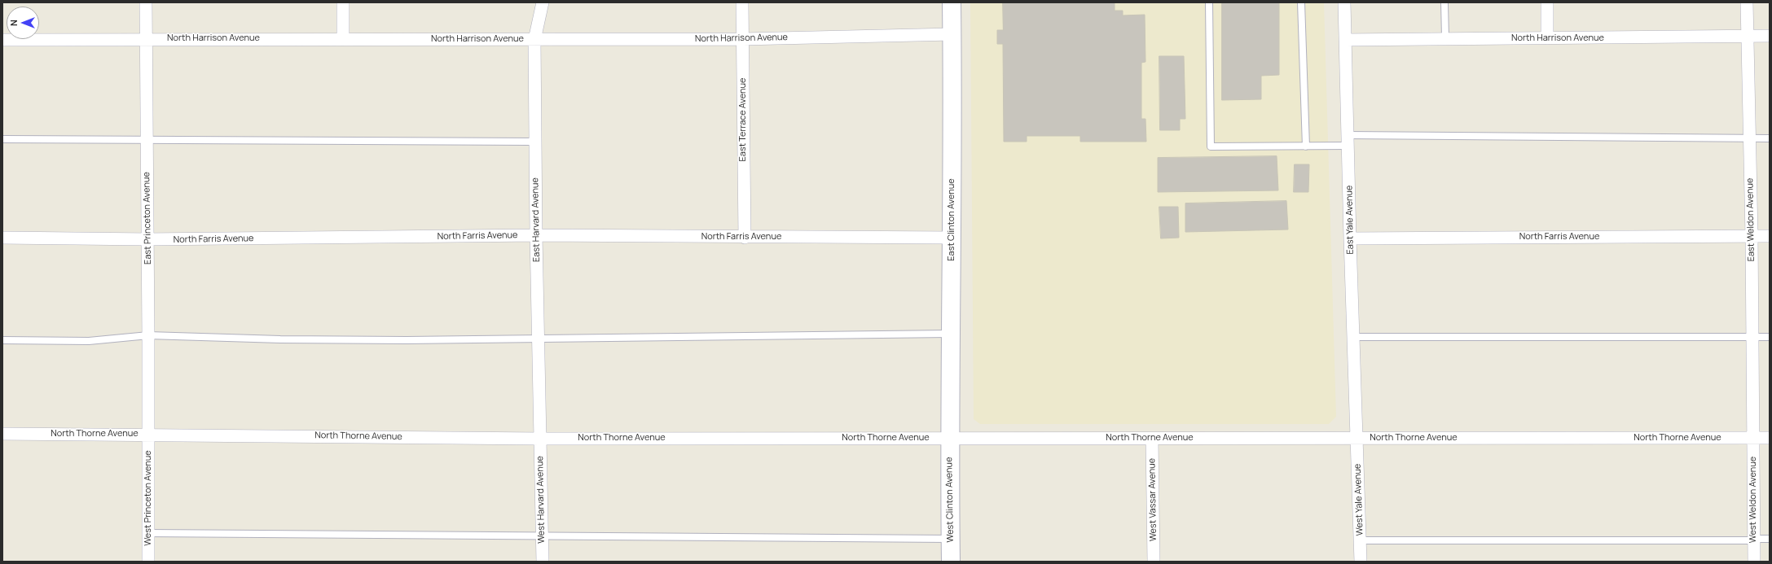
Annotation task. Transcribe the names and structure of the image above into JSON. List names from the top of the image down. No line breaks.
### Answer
{"streets":{"main road":["East Clinton Avenue","West Clinton Avenue"],"street":["North Harrison Avenue","East Terrace Avenue","East Princeton Avenue","East Harvard Avenue","East Yale Avenue","East Weldon Avenue","North Farris Avenue","North Thorne Avenue","West Princeton Avenue","West Harvard Avenue","West Vassar Avenue","West Yale Avenue","West Weldon Avenue"]},"crossings":[["North Harrison Avenue","East Terrace Avenue"],["North Harrison Avenue","East Princeton Avenue"],["North Harrison Avenue","East Harvard Avenue"],["North Harrison Avenue","East Clinton Avenue"],["North Harrison Avenue","East Yale Avenue"],["North Harrison Avenue","East Weldon Avenue"],["East Terrace Avenue","North Farris Avenue"],["East Princeton Avenue","North Farris Avenue"],["East Princeton Avenue","North Thorne Avenue"],["East Princeton Avenue","West Princeton Avenue"],["East Harvard Avenue","North Farris Avenue"],["East Harvard Avenue","North Thorne Avenue"],["East Harvard Avenue","West Harvard Avenue"],["East Clinton Avenue","North Farris Avenue"],["East Clinton Avenue","North Thorne Avenue"],["East Clinton Avenue","West Clinton Avenue"],["East Yale Avenue","North Farris Avenue"],["East Yale Avenue","North Thorne Avenue"],["East Yale Avenue","West Yale Avenue"],["East Weldon Avenue","North Farris Avenue"],["East Weldon Avenue","North Thorne Avenue"],["East Weldon Avenue","West Weldon Avenue"],["North Thorne Avenue","West Princeton Avenue"],["North Thorne Avenue","West Harvard Avenue"],["North Thorne Avenue","West Clinton Avenue"],["North Thorne Avenue","West Vassar Avenue"],["North Thorne Avenue","West Yale Avenue"],["North Thorne Avenue","West Weldon Avenue"]],"north":"left"}
